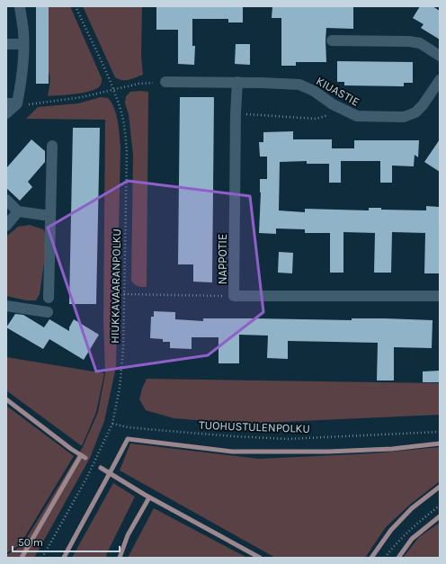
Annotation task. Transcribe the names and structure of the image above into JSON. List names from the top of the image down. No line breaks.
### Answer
{"streets":{"street":["KIUASTIE","NAPPOTIE"],"path":["HIUKKAVAARANPOLKU","TUOHUSTULENPOLKU"]},"crossings":[["KIUASTIE","NAPPOTIE"],["HIUKKAVAARANPOLKU","TUOHUSTULENPOLKU"]],"scale_bar":"50 m"}
